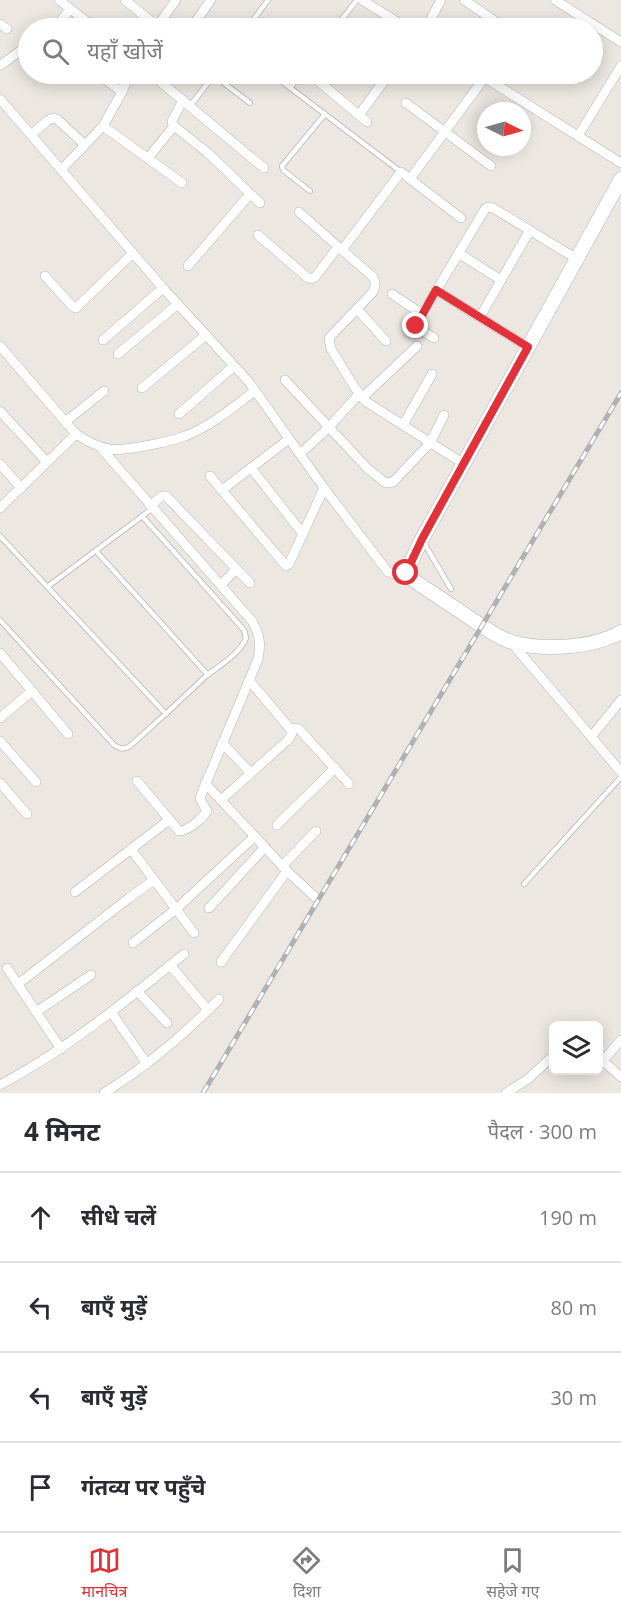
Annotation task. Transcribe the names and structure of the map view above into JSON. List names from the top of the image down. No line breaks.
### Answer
{"north":"right","page":{"search":"यहाँ खोजें","heading":["4 मिनट","पैदल · 300 m"],"list":[["सीधे चलें","190 m"],["बाएँ मुड़ें","80 m"],["बाएँ मुड़ें","30 m"],"गंतव्य पर पहुँचे"],"nav":["मानचित्र","दिशा","सहेजे गए"]}}
